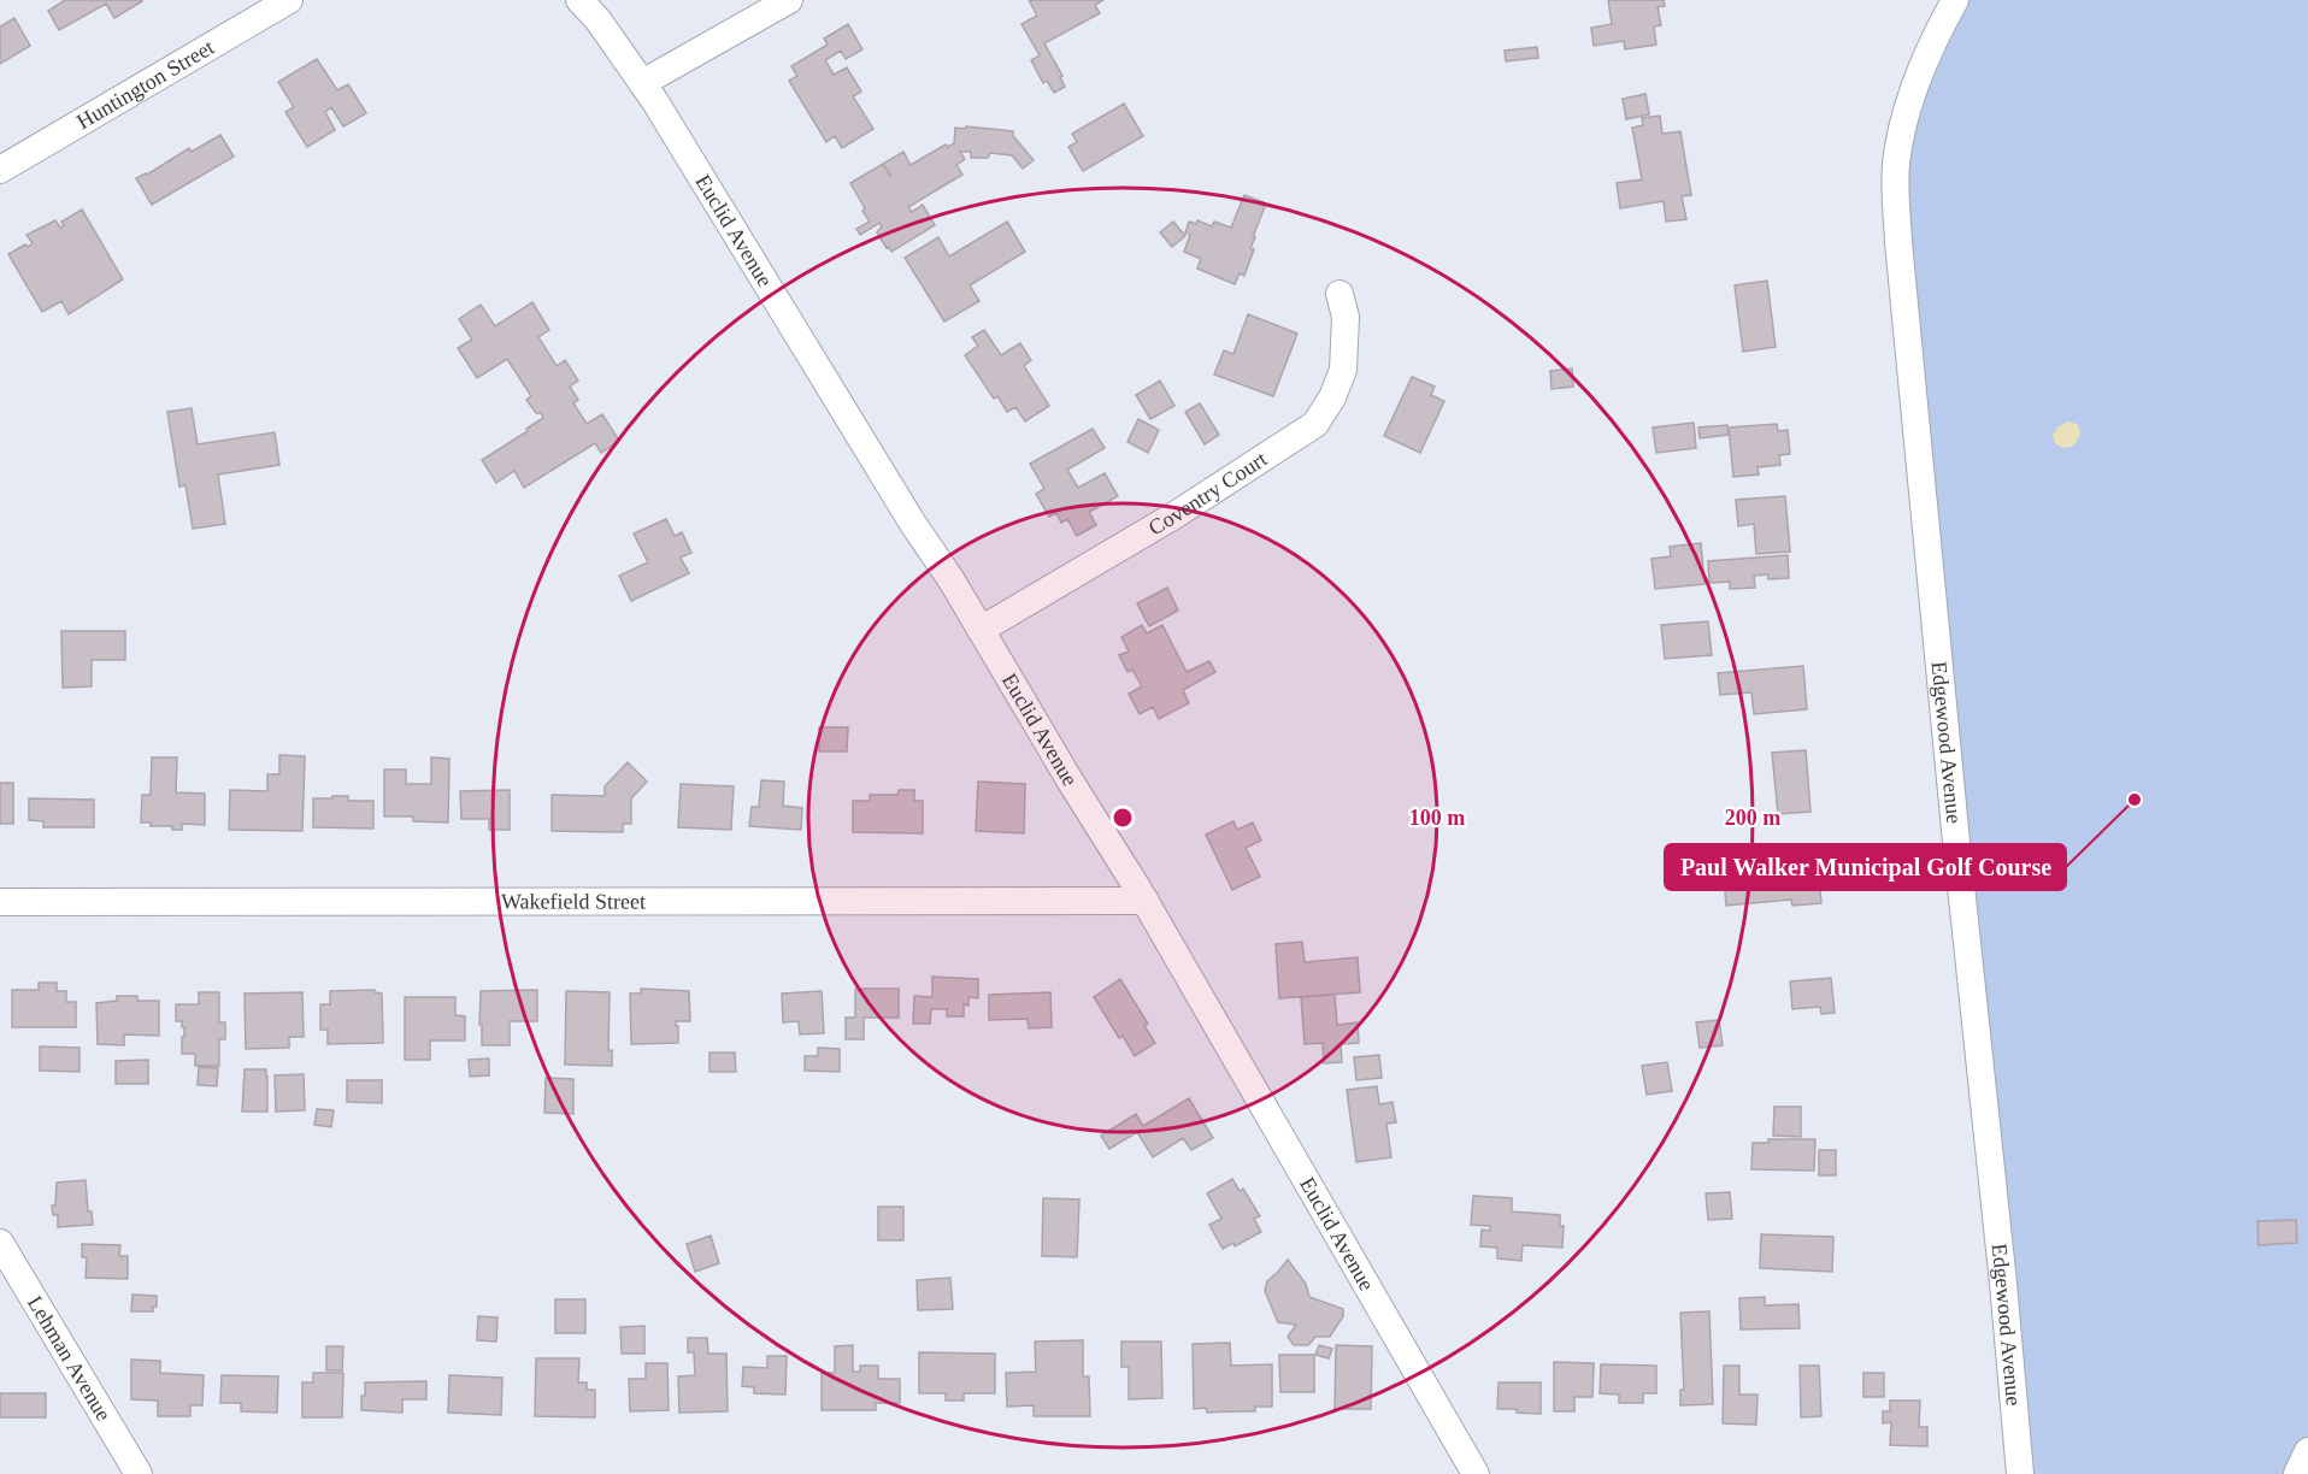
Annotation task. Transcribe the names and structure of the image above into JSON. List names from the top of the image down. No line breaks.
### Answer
{"streets":{"street":["Huntington Street","Euclid Avenue","Coventry Court","Edgewood Avenue","Wakefield Street","Lehman Avenue"]},"crossings":[["Euclid Avenue","Coventry Court"],["Euclid Avenue","Wakefield Street"]],"places":["Paul Walker Municipal Golf Course"],"rings":["100 m","200 m"]}
